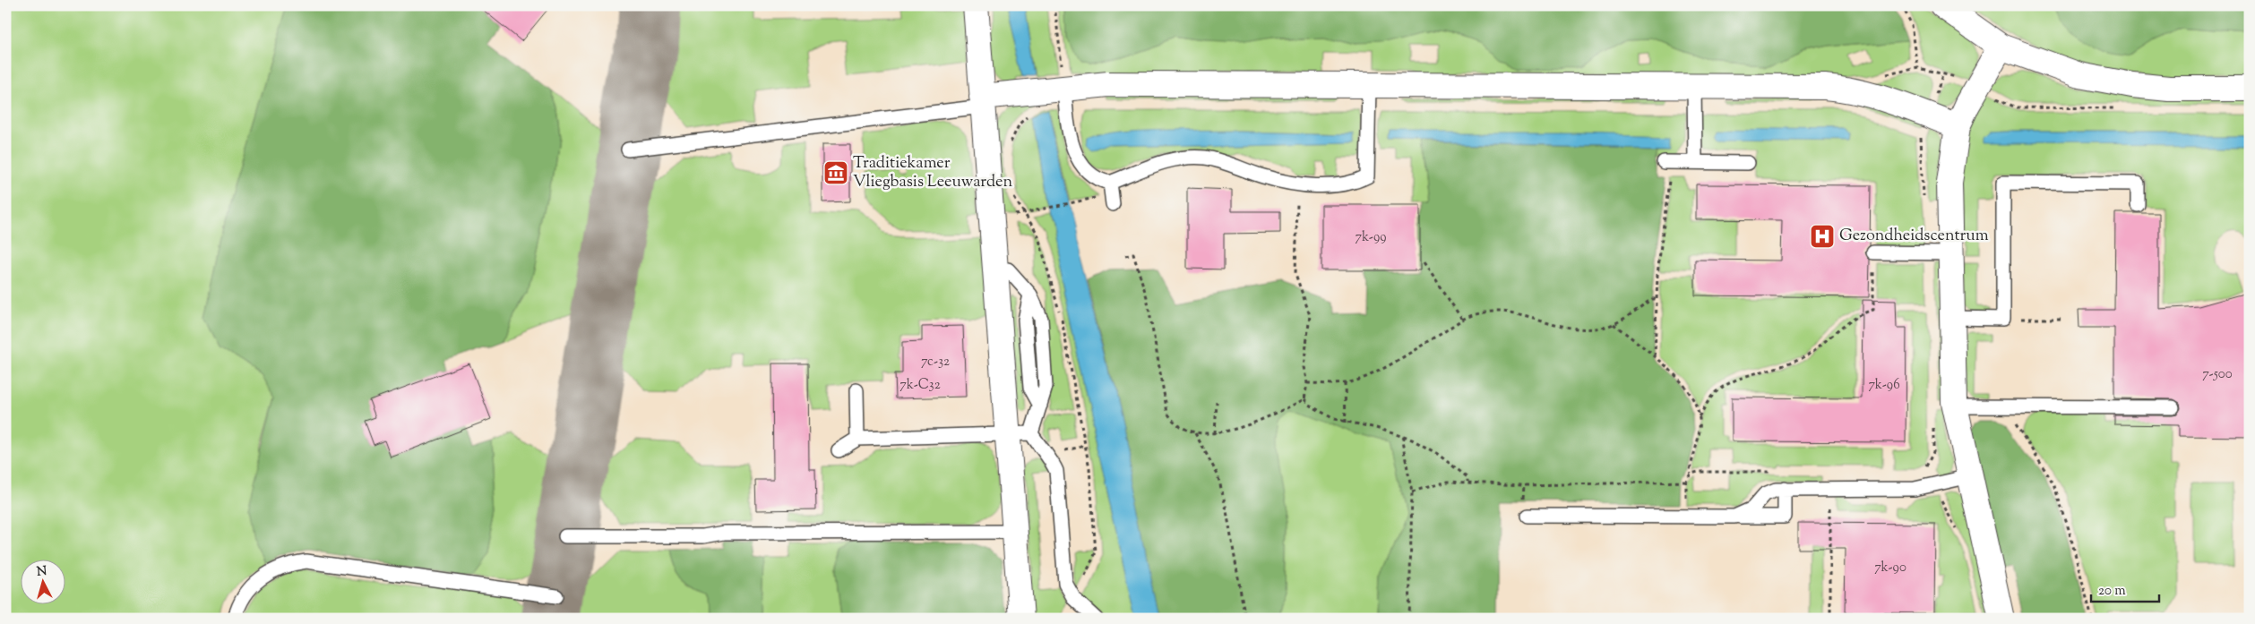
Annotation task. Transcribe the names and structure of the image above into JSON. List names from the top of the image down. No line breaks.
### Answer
{"places":{"museum":["Traditiekamer Vliegbasis Leeuwarden"],"hospital":["Gezondheidscentrum"]},"house_numbers":["7k-99","7c-32","7-500","7k-C32","7k-96","7k-90"],"scale_bar":"20 m","north":"top"}
